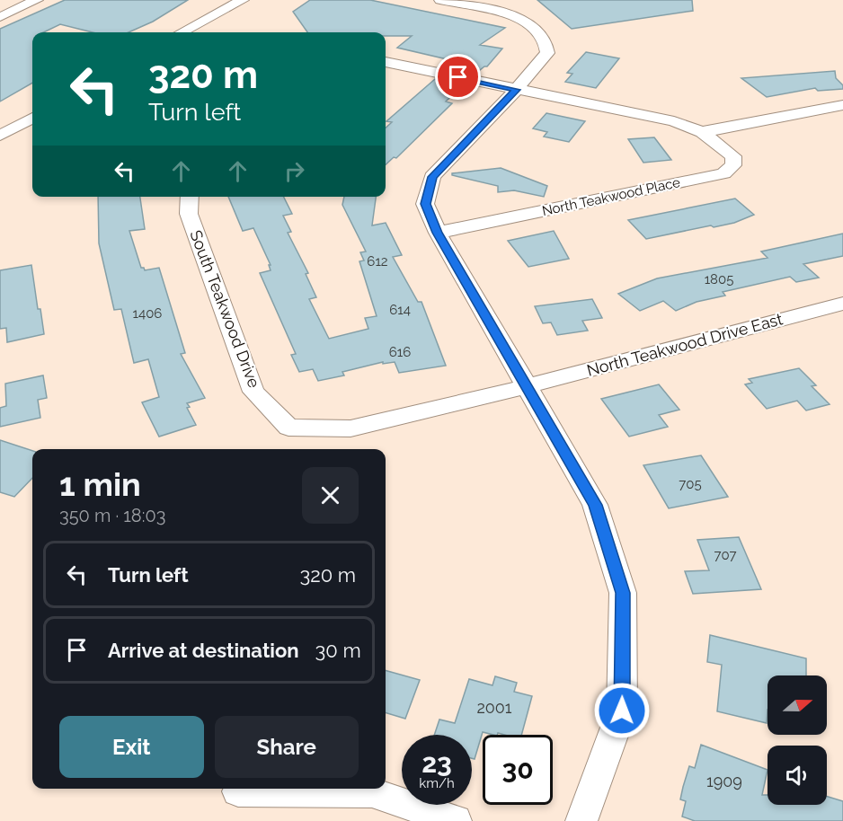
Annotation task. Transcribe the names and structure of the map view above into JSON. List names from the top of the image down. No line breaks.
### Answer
{"streets":{"street":["North Teakwood Place","South Teakwood Drive","North Teakwood Drive East"]},"crossings":[["South Teakwood Drive","North Teakwood Drive East"]],"house_numbers":["612","1805","614","1406","616","705","707","2001","1909"],"north":"right","page":{"turn":["320 m","Turn left"],"heading":["1 min","350 m · 18:03"],"list":[{"name":"Turn left","value":"320 m"},{"name":"Arrive at destination","value":"30 m"}],"buttons":["Exit","Share"],"speed":"23 km/h","limit":"30"}}
